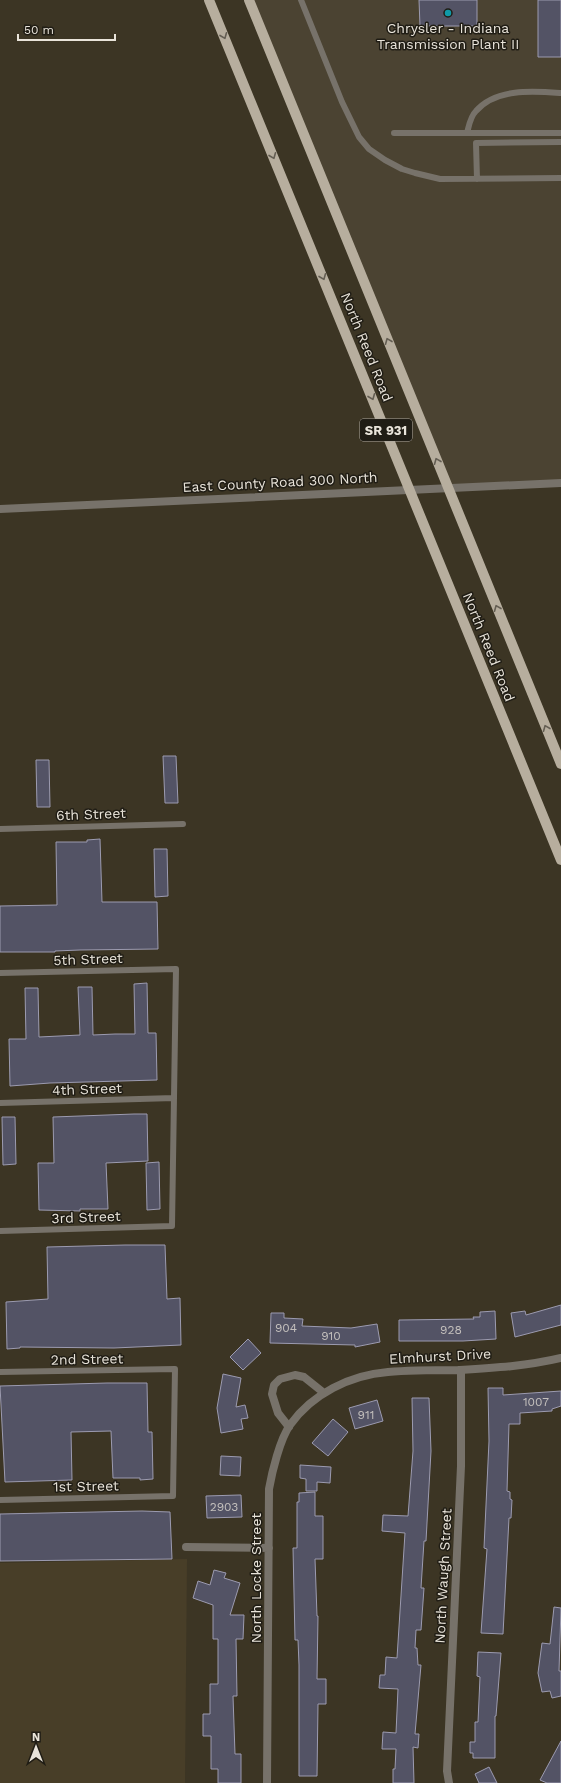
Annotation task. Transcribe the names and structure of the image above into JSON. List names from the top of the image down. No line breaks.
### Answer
{"streets":{"main road":["North Reed Road","SR 931"],"street":["East County Road 300 North","Elmhurst Drive","North Waugh Street","North Locke Street"],"lane":["6th Street","5th Street","4th Street","3rd Street","2nd Street","1st Street"]},"crossings":[["North Reed Road","East County Road 300 North"],["5th Street","4th Street"],["5th Street","3rd Street"],["4th Street","3rd Street"],["Elmhurst Drive","North Waugh Street"],["Elmhurst Drive","North Locke Street"],["2nd Street","1st Street"]],"places":["Chrysler - Indiana Transmission Plant II"],"house_numbers":["904","928","910","1007","911","2903"],"scale_bar":"50 m","north":"top"}
